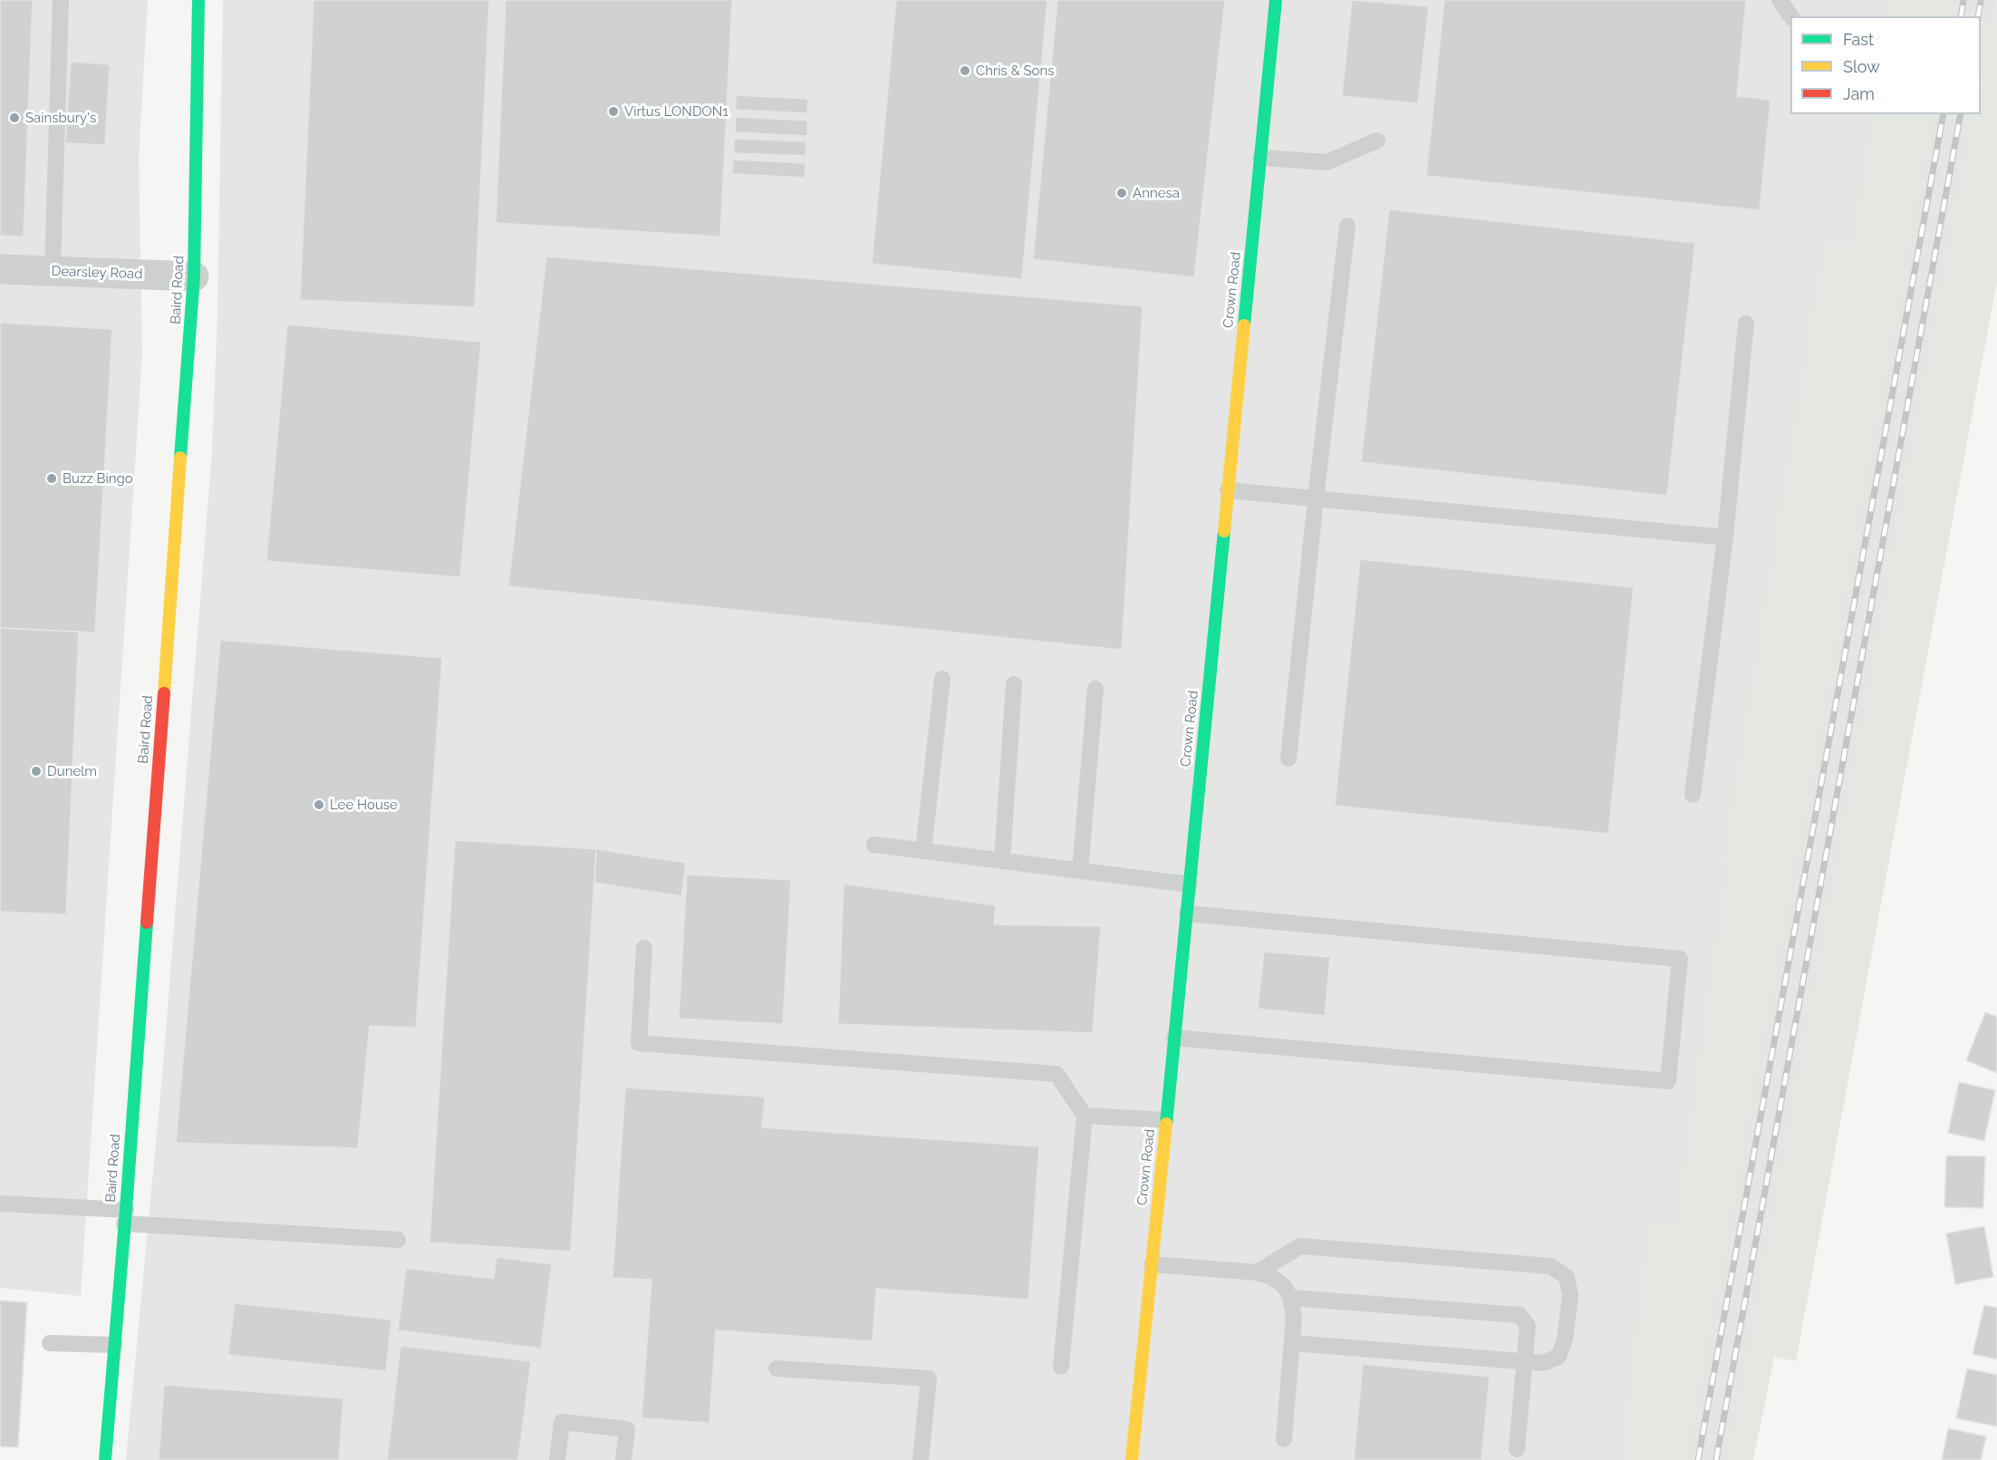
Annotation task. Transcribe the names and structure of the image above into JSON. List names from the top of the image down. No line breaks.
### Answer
{"streets":{"street":["Dearsley Road","Baird Road","Crown Road"]},"crossings":[["Dearsley Road","Baird Road"]],"places":["Chris & Sons","Virtus LONDON1","Sainsbury's","Annesa","Buzz Bingo","Dunelm","Lee House"],"legend":["Fast","Slow","Jam"]}
